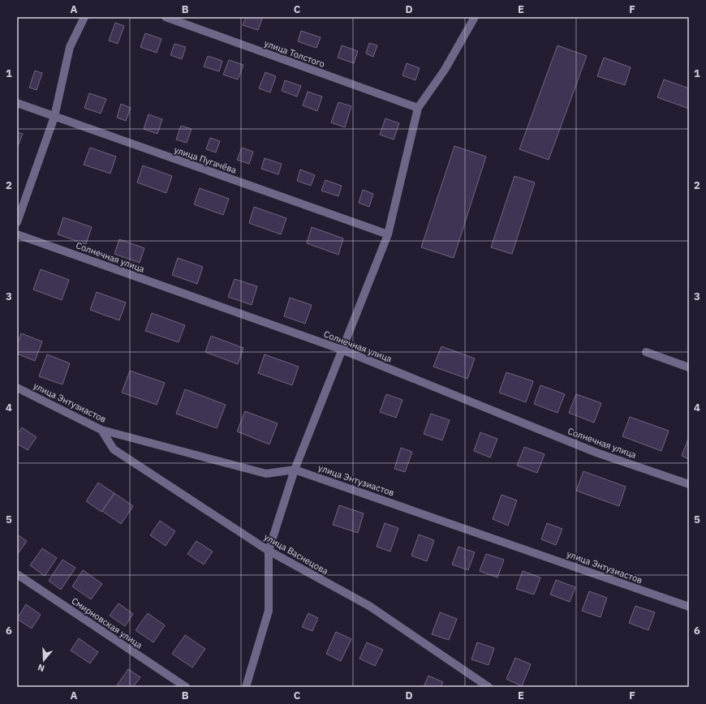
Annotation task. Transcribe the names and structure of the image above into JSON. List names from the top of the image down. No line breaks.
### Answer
{"streets":{"street":["улица Толстого","улица Пугачёва","Солнечная улица","улица Энтузиастов","улица Васнецова","Смирновская улица"]},"crossings":[["улица Энтузиастов","улица Васнецова"]],"north":"bottom","grid":{"columns":["A","B","C","D","E","F"],"rows":["1","2","3","4","5","6"]}}
